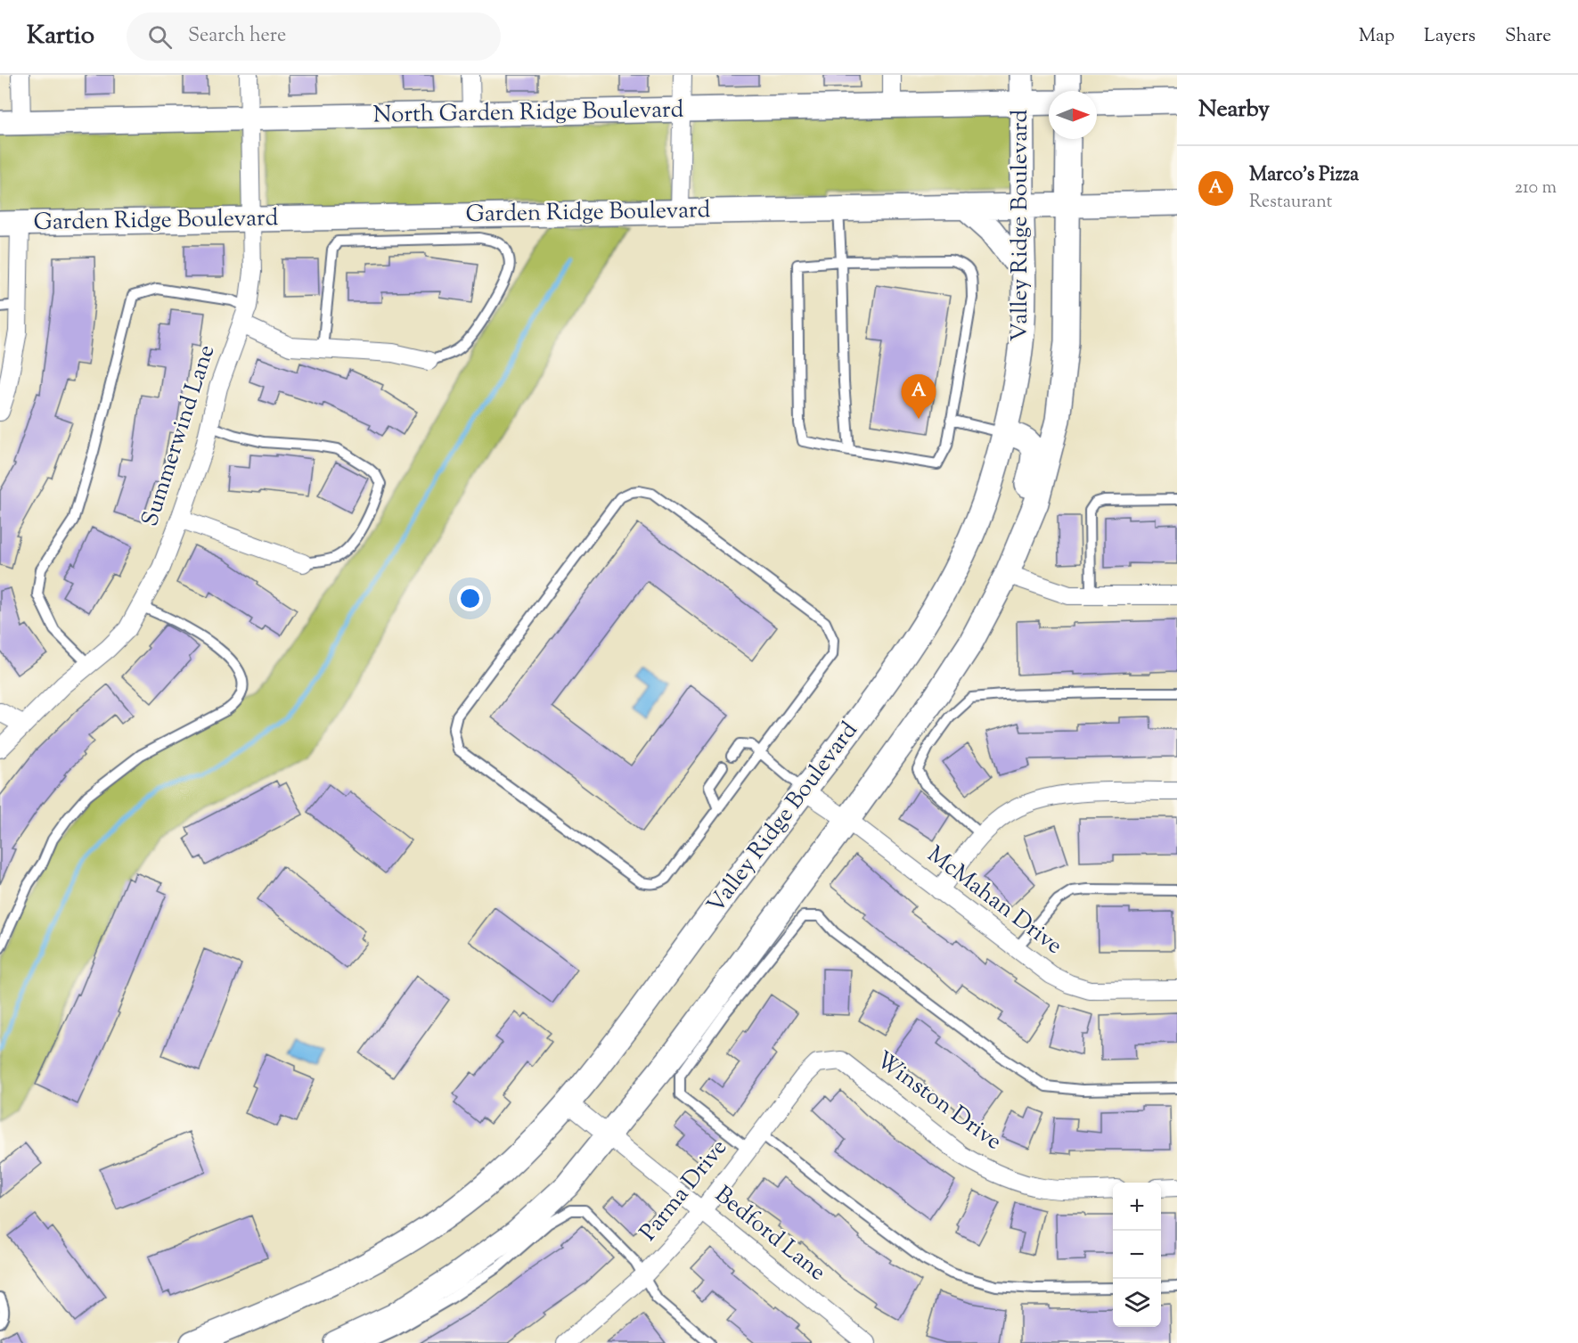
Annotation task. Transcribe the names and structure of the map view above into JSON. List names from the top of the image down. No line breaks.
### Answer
{"streets":{"main road":["North Garden Ridge Boulevard","Garden Ridge Boulevard","Valley Ridge Boulevard"],"street":["Summerwind Lane","McMahan Drive","Winston Drive","Parma Drive","Bedford Lane"]},"crossings":[["North Garden Ridge Boulevard","Valley Ridge Boulevard"],["North Garden Ridge Boulevard","Summerwind Lane"],["Garden Ridge Boulevard","Valley Ridge Boulevard"],["Garden Ridge Boulevard","Summerwind Lane"],["Valley Ridge Boulevard","McMahan Drive"],["Valley Ridge Boulevard","Bedford Lane"],["Winston Drive","Parma Drive"],["Parma Drive","Bedford Lane"]],"north":"right","page":{"header":"Kartio","search":"Search here","nav":["Map","Layers","Share"],"heading":"Nearby","list":[{"mark":"A","name":"Marco's Pizza","note":"Restaurant","value":"210 m"}],"pins":"A","map_buttons":["+","−"]}}
